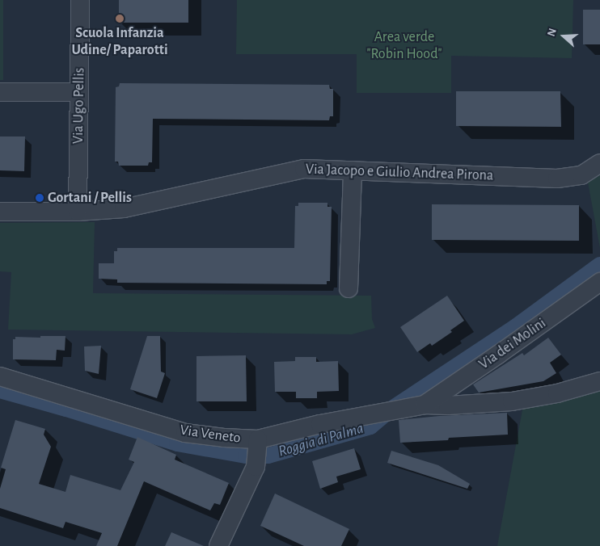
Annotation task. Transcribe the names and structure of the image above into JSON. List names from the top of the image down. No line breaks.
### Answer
{"streets":{"street":["Via Ugo Pellis","Via Jacopo e Giulio Andrea Pirona","Via dei Molini","Via Veneto"]},"crossings":[["Via Ugo Pellis","Via Jacopo e Giulio Andrea Pirona"],["Via dei Molini","Via Veneto"]],"water":["Roggia di Palma"],"parks":["Area verde \"Robin Hood\""],"places":["Scuola Infanzia Udine/ Paparotti","Gortani / Pellis"],"north":"left"}
